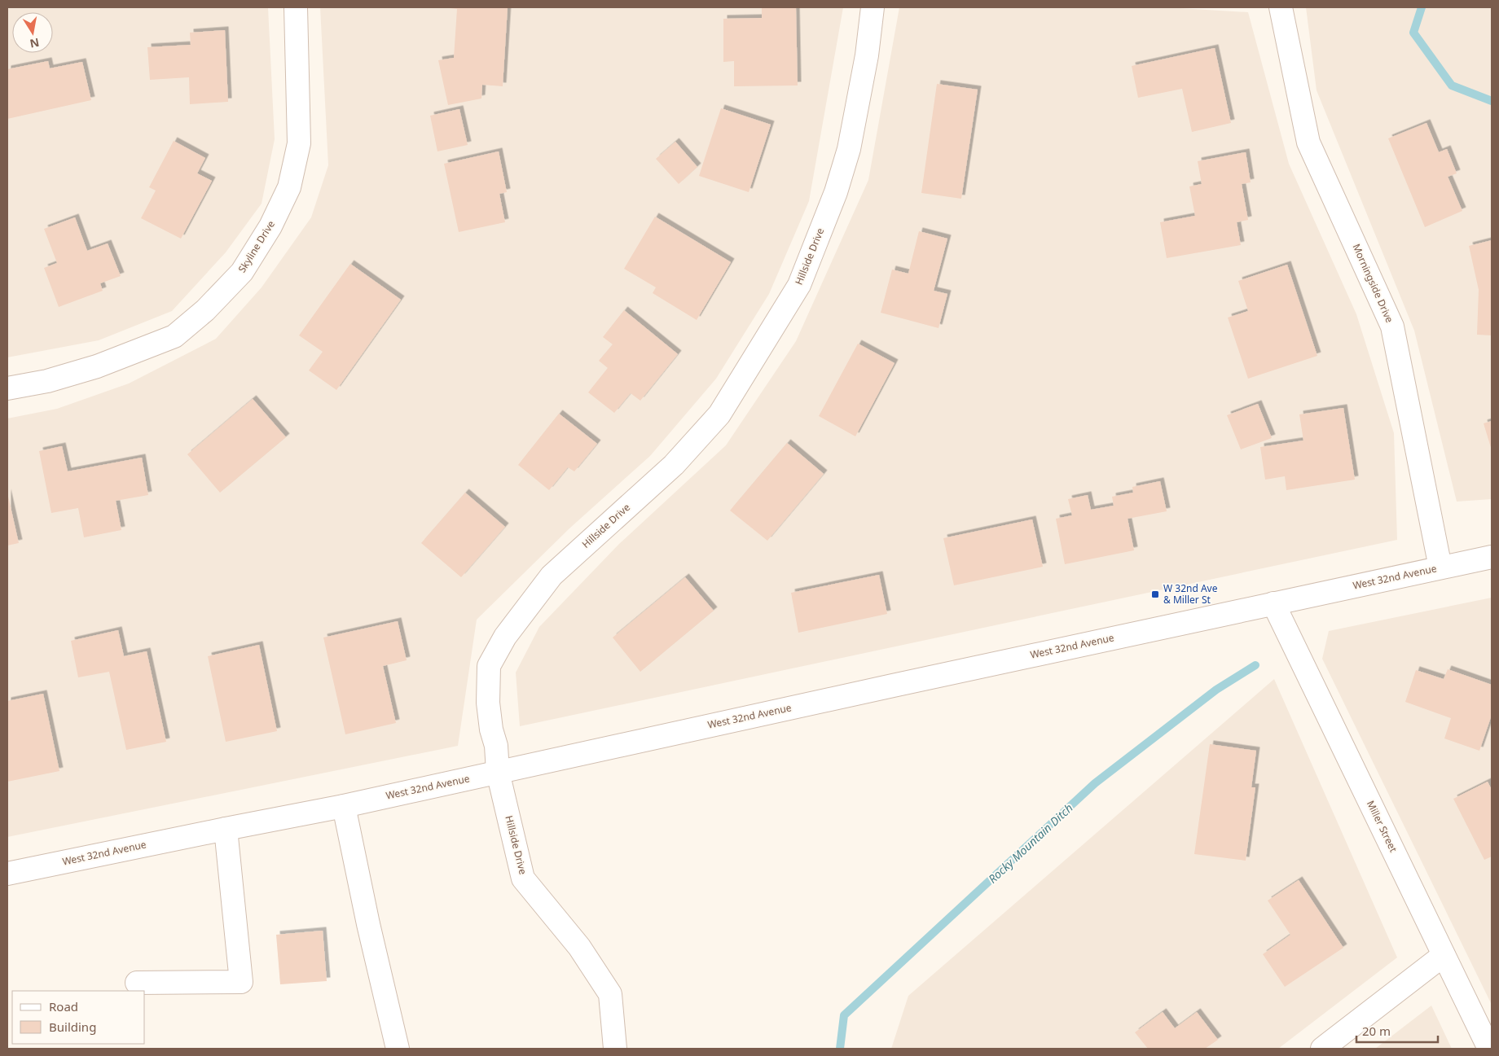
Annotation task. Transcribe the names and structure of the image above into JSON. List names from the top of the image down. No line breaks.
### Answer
{"streets":{"street":["Skyline Drive","Hillside Drive","Morningside Drive","West 32nd Avenue","Miller Street"]},"crossings":[["Hillside Drive","West 32nd Avenue"],["Morningside Drive","West 32nd Avenue"],["West 32nd Avenue","Miller Street"]],"water":["Rocky Mountain Ditch"],"places":{"transit":["W 32nd Ave & Miller St"]},"legend":["Road","Building"],"scale_bar":"20 m","north":"bottom"}
